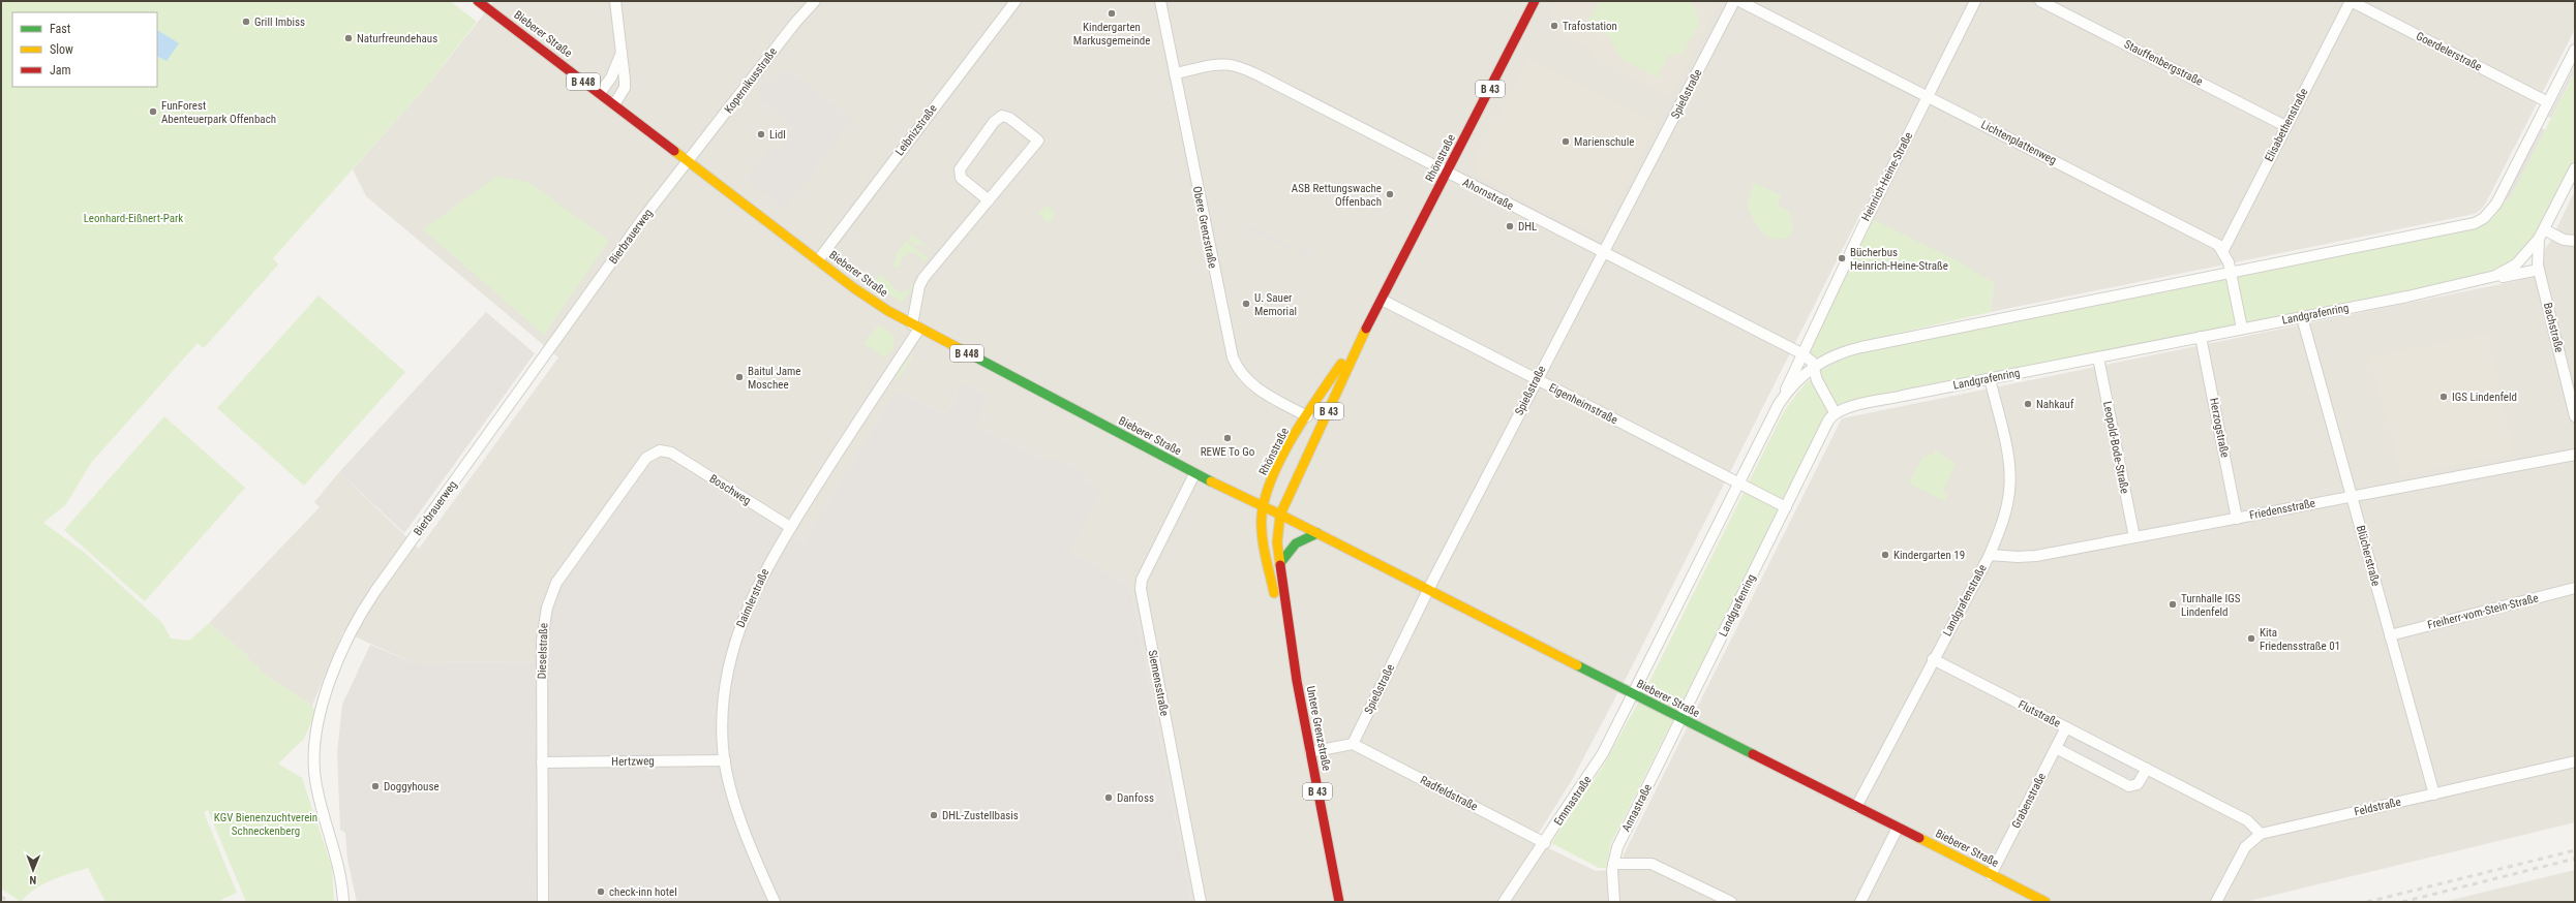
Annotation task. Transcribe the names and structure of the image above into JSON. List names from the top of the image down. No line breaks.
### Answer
{"streets":{"main road":["Bieberer Straße","B 448","B 43","Rhönstraße","Untere Grenzstraße"],"street":["Goerdelerstraße","Stauffenbergstraße","Kopernikusstraße","Spießstraße","Elisabethenstraße","Leibnizstraße","Lichtenplattenweg","Heinrich-Heine-Straße","Ahornstraße","Obere Grenzstraße","Bierbrauerweg","Landgrafenring","Bachstraße","Eigenheimstraße","Herzogstraße","Leopold-Bode-Straße","Boschweg","Friedensstraße","Blücherstraße","Daimlerstraße","Landgrafenstraße","Freiherr-vom-Stein-Straße","Dieselstraße","Siemensstraße","Flutstraße","Hertzweg","Radfeldstraße","Emmastraße","Grabenstraße","Feldstraße","Annastraße"]},"crossings":[["Bieberer Straße","Kopernikusstraße"],["Bieberer Straße","B 448"],["Bieberer Straße","Spießstraße"],["Bieberer Straße","Leibnizstraße"],["Bieberer Straße","Rhönstraße"],["Bieberer Straße","Bierbrauerweg"],["Bieberer Straße","Landgrafenring"],["Bieberer Straße","Daimlerstraße"],["Bieberer Straße","Landgrafenstraße"],["Bieberer Straße","Siemensstraße"],["Bieberer Straße","Untere Grenzstraße"],["Bieberer Straße","Emmastraße"],["Bieberer Straße","Grabenstraße"],["Bieberer Straße","Annastraße"],["Goerdelerstraße","Elisabethenstraße"],["Stauffenbergstraße","Elisabethenstraße"],["Kopernikusstraße","Bierbrauerweg"],["B 448","Rhönstraße"],["B 448","Untere Grenzstraße"],["Spießstraße","Ahornstraße"],["Spießstraße","Eigenheimstraße"],["Spießstraße","Radfeldstraße"],["Elisabethenstraße","Lichtenplattenweg"],["Lichtenplattenweg","Heinrich-Heine-Straße"],["Rhönstraße","Ahornstraße"],["Rhönstraße","Obere Grenzstraße"],["Rhönstraße","Eigenheimstraße"],["Rhönstraße","Untere Grenzstraße"],["Heinrich-Heine-Straße","Ahornstraße"],["Ahornstraße","Obere Grenzstraße"],["Ahornstraße","Landgrafenring"],["Landgrafenring","Bachstraße"],["Landgrafenring","Eigenheimstraße"],["Landgrafenring","Herzogstraße"],["Landgrafenring","Leopold-Bode-Straße"],["Landgrafenring","Blücherstraße"],["Landgrafenring","Landgrafenstraße"],["Landgrafenring","Annastraße"],["Herzogstraße","Friedensstraße"],["Leopold-Bode-Straße","Friedensstraße"],["Boschweg","Daimlerstraße"],["Boschweg","Dieselstraße"],["Friedensstraße","Blücherstraße"],["Friedensstraße","Landgrafenstraße"],["Blücherstraße","Freiherr-vom-Stein-Straße"],["Blücherstraße","Feldstraße"],["Daimlerstraße","Hertzweg"],["Landgrafenstraße","Flutstraße"],["Dieselstraße","Hertzweg"],["Flutstraße","Grabenstraße"],["Flutstraße","Feldstraße"],["Radfeldstraße","Emmastraße"]],"parks":["Leonhard-Eißnert-Park","KGV Bienenzuchtverein Schneckenberg"],"places":["Kindergarten Markusgemeinde","Grill Imbiss","Trafostation","Naturfreundehaus","FunForest Abenteuerpark Offenbach","Lidl","Marienschule","ASB Rettungswache Offenbach","DHL","Bücherbus Heinrich-Heine-Straße","U. Sauer Memorial","Baitul Jame Moschee","IGS Lindenfeld","Nahkauf","REWE To Go","Kindergarten 19","Turnhalle IGS Lindenfeld","Kita Friedensstraße 01","Doggyhouse","Danfoss","DHL-Zustellbasis","check-inn hotel"],"legend":["Fast","Slow","Jam"],"north":"bottom"}
